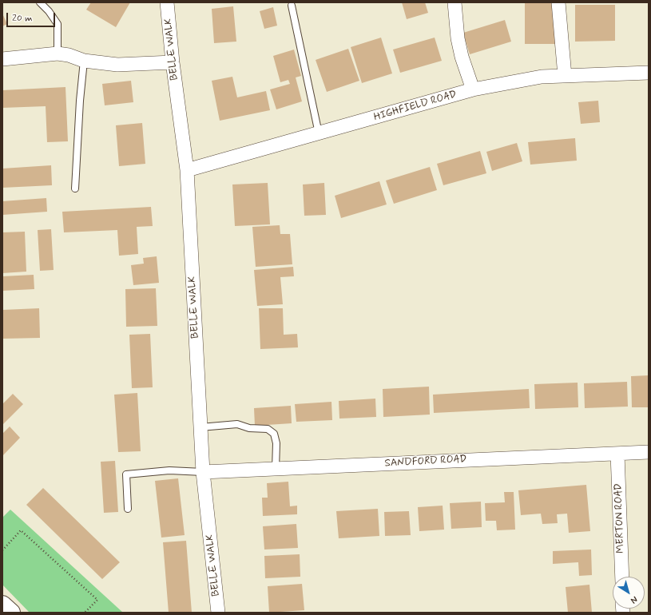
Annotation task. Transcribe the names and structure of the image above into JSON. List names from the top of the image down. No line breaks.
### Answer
{"streets":{"street":["BELLE WALK","HIGHFIELD ROAD","SANDFORD ROAD","MERTON ROAD"]},"crossings":[["BELLE WALK","HIGHFIELD ROAD"],["BELLE WALK","SANDFORD ROAD"],["SANDFORD ROAD","MERTON ROAD"]],"scale_bar":"20 m","north":"bottom right"}
